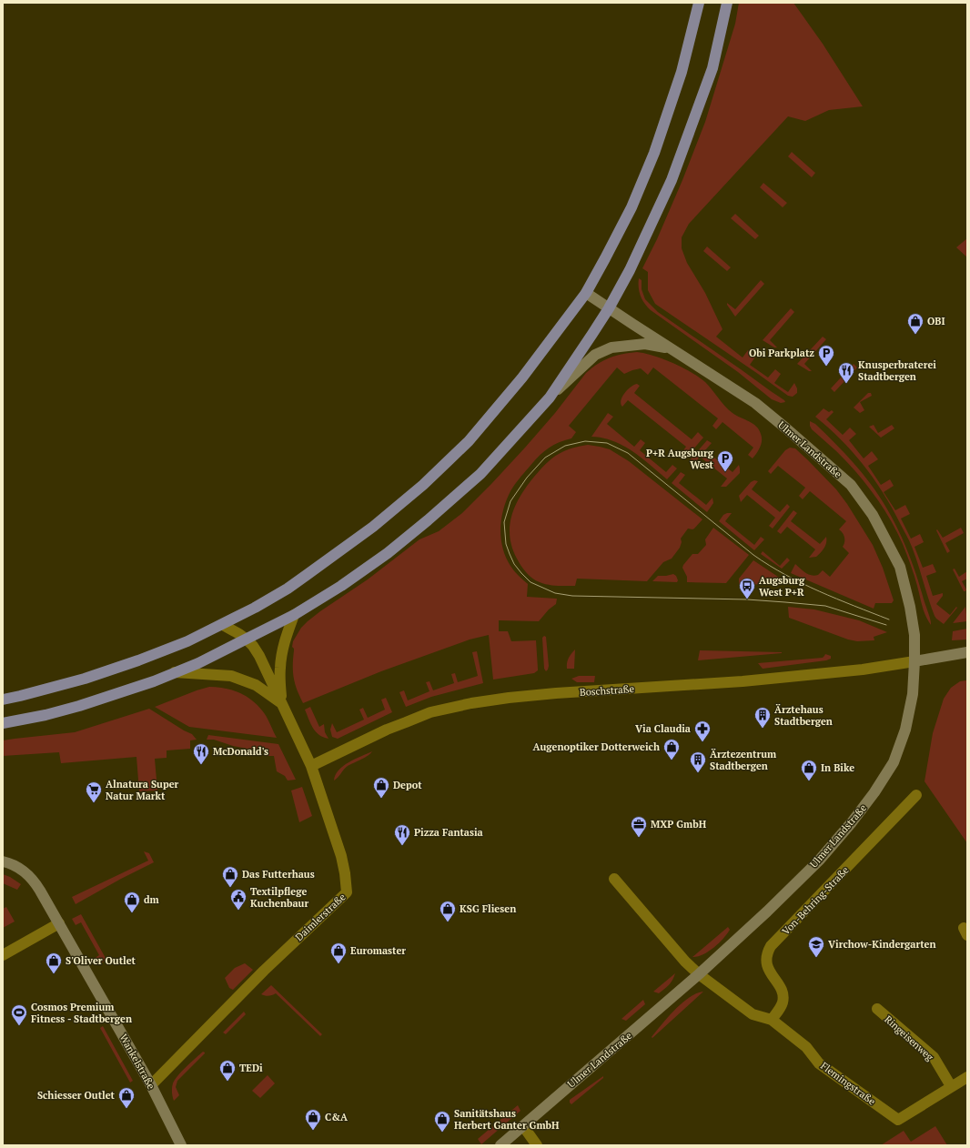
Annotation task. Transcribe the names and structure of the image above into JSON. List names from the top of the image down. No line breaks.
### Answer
{"streets":{"street":["Ulmer Landstraße","Boschstraße","Von-Behring-Straße","Daimlerstraße","Ringeisenweg","Wankelstraße","Flemingstraße"]},"crossings":[["Ulmer Landstraße","Boschstraße"],["Ulmer Landstraße","Flemingstraße"],["Boschstraße","Daimlerstraße"],["Von-Behring-Straße","Flemingstraße"],["Daimlerstraße","Wankelstraße"],["Ringeisenweg","Flemingstraße"]],"places":{"shop":["OBI","Augenoptiker Dotterweich","In Bike","Depot","Das Futterhaus","dm","KSG Fliesen","Euromaster","S'Oliver Outlet","TEDi","Schiesser Outlet","C&A","Sanitätshaus Herbert Ganter GmbH"],"parking":["Obi Parkplatz","P+R Augsburg West"],"restaurant":["Knusperbraterei Stadtbergen","McDonald's","Pizza Fantasia"],"bus stop":["Augsburg West P+R"],"building":["Ärztehaus Stadtbergen","Ärztezentrum Stadtbergen"],"pharmacy":["Via Claudia"],"supermarket":["Alnatura Super Natur Markt"],"office":["MXP GmbH"],"public building":["Textilpflege Kuchenbaur"],"school or university":["Virchow-Kindergarten"],"sports":["Cosmos Premium Fitness - Stadtbergen"]}}
